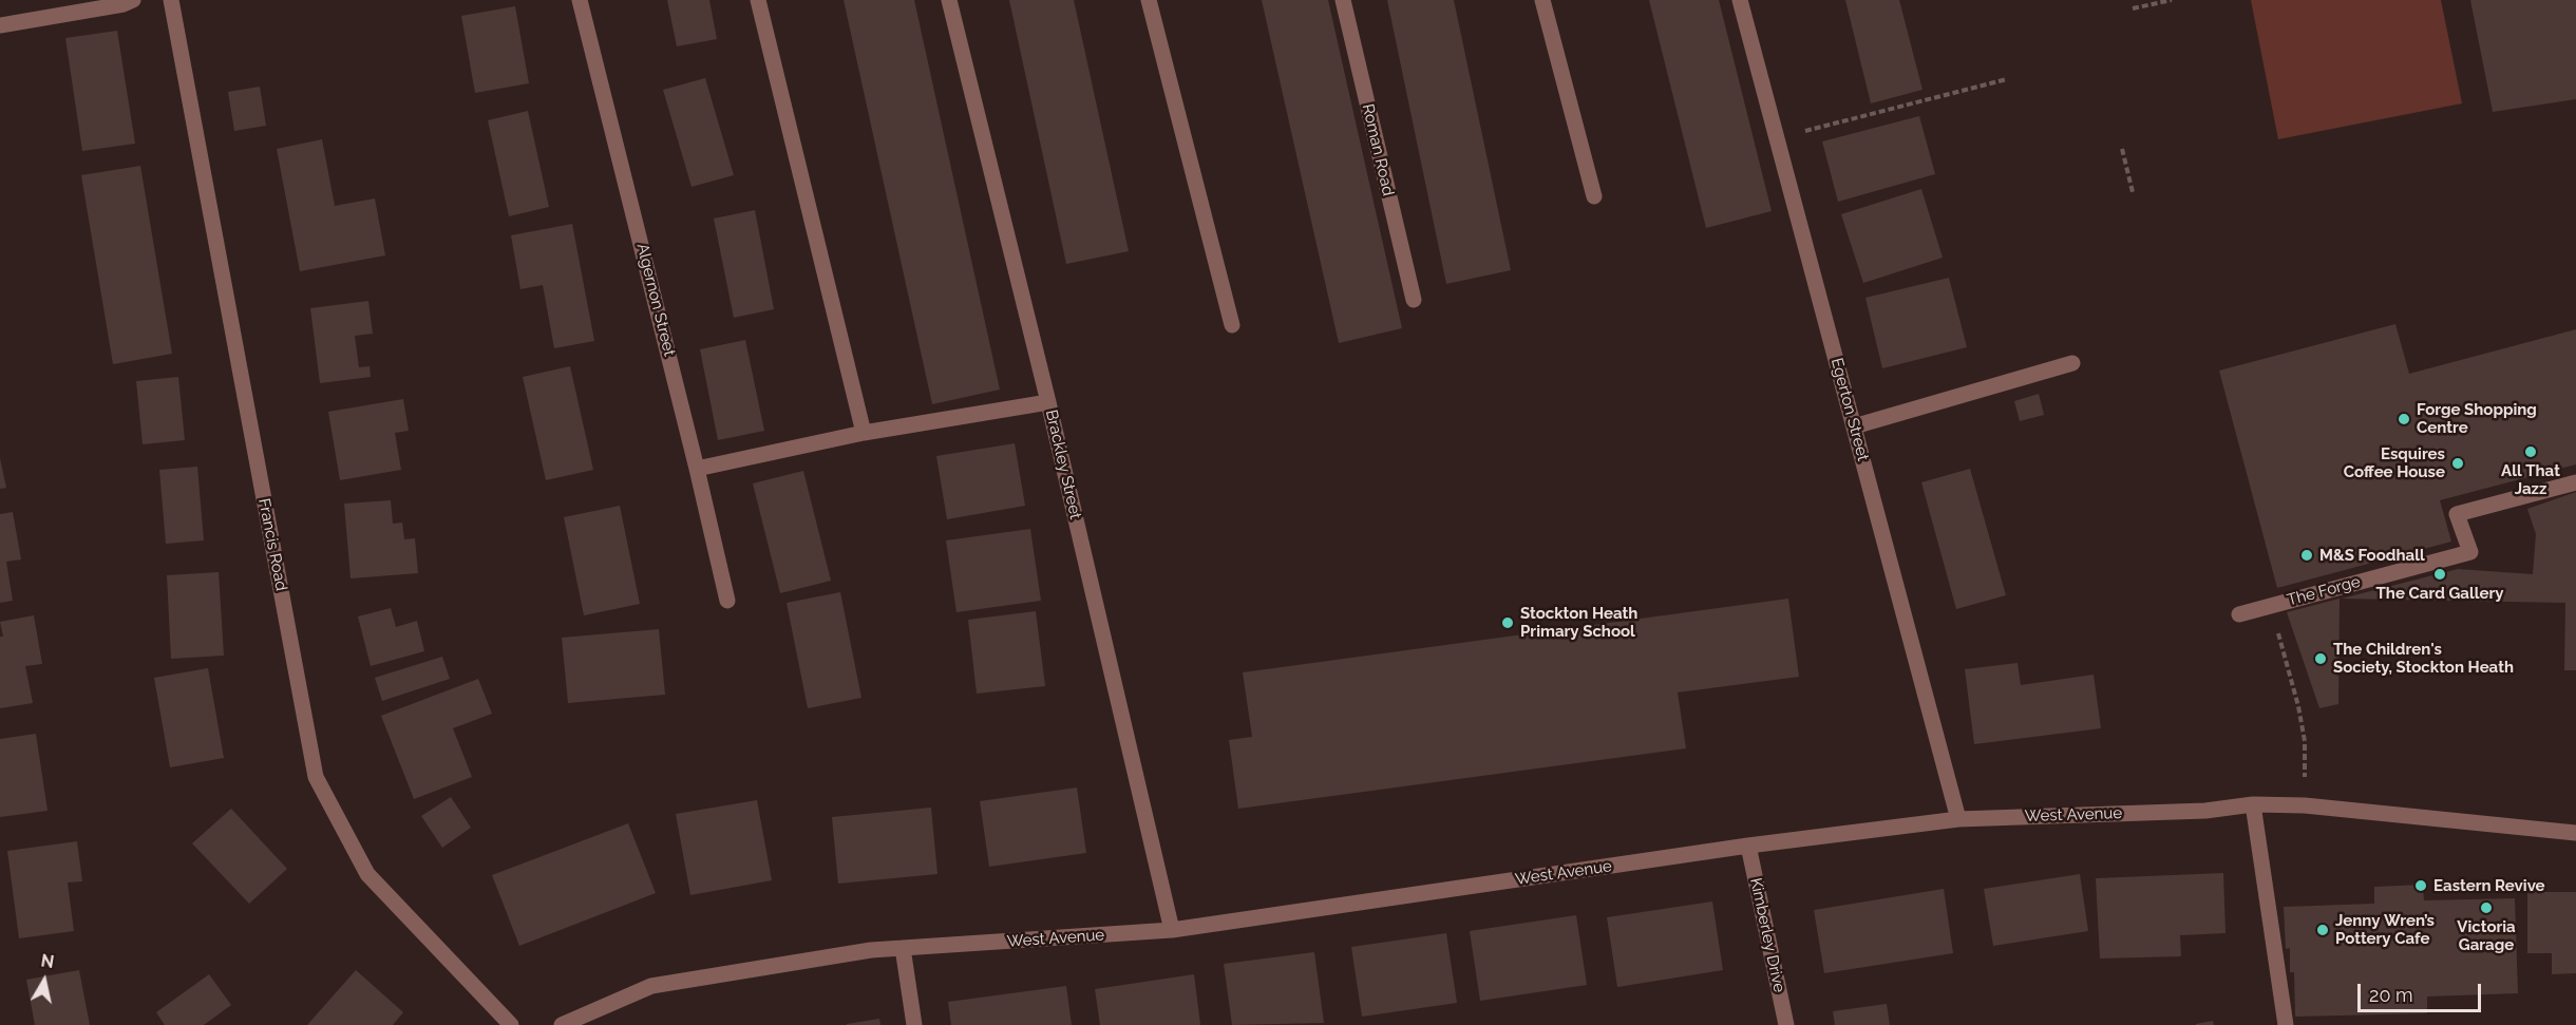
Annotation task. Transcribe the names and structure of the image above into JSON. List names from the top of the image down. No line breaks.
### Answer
{"streets":{"street":["Roman Road","Algernon Street","Egerton Street","Brackley Street","Francis Road","The Forge","West Avenue","Kimberley Drive"]},"crossings":[["Egerton Street","West Avenue"],["Brackley Street","West Avenue"],["West Avenue","Kimberley Drive"]],"places":["Forge Shopping Centre","All That Jazz","Esquires Coffee House","M&S Foodhall","The Card Gallery","Stockton Heath Primary School","The Children's Society, Stockton Heath","Eastern Revive","Victoria Garage","Jenny Wren’s Pottery Cafe"],"scale_bar":"20 m","north":"top"}
